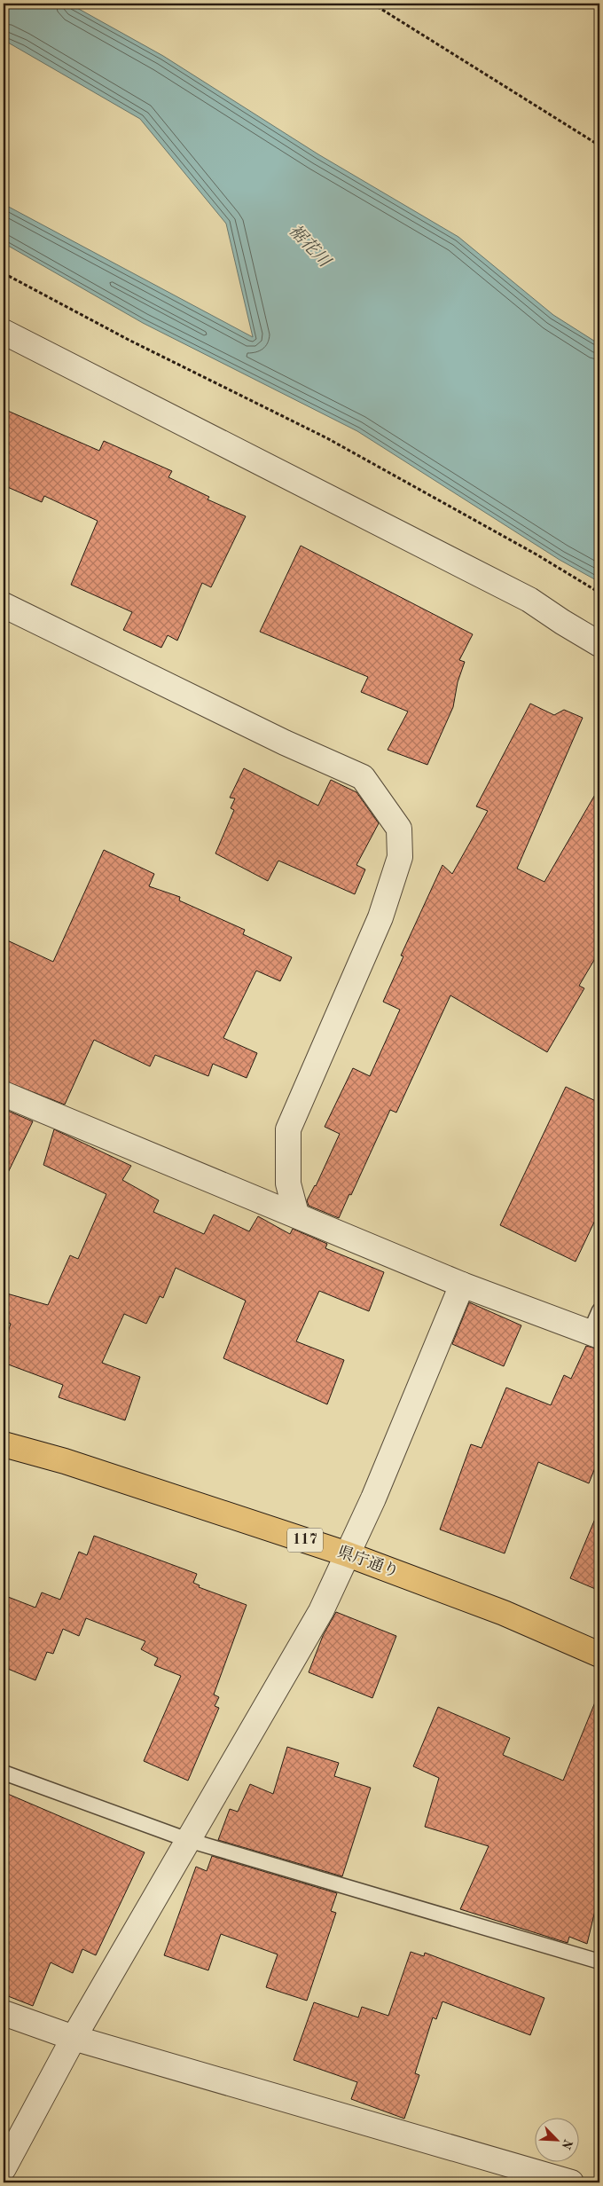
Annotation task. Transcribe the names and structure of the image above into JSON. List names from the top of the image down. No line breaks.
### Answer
{"streets":{"highway":["117","県庁通り"]},"water":["裾花川"],"north":"bottom right"}
